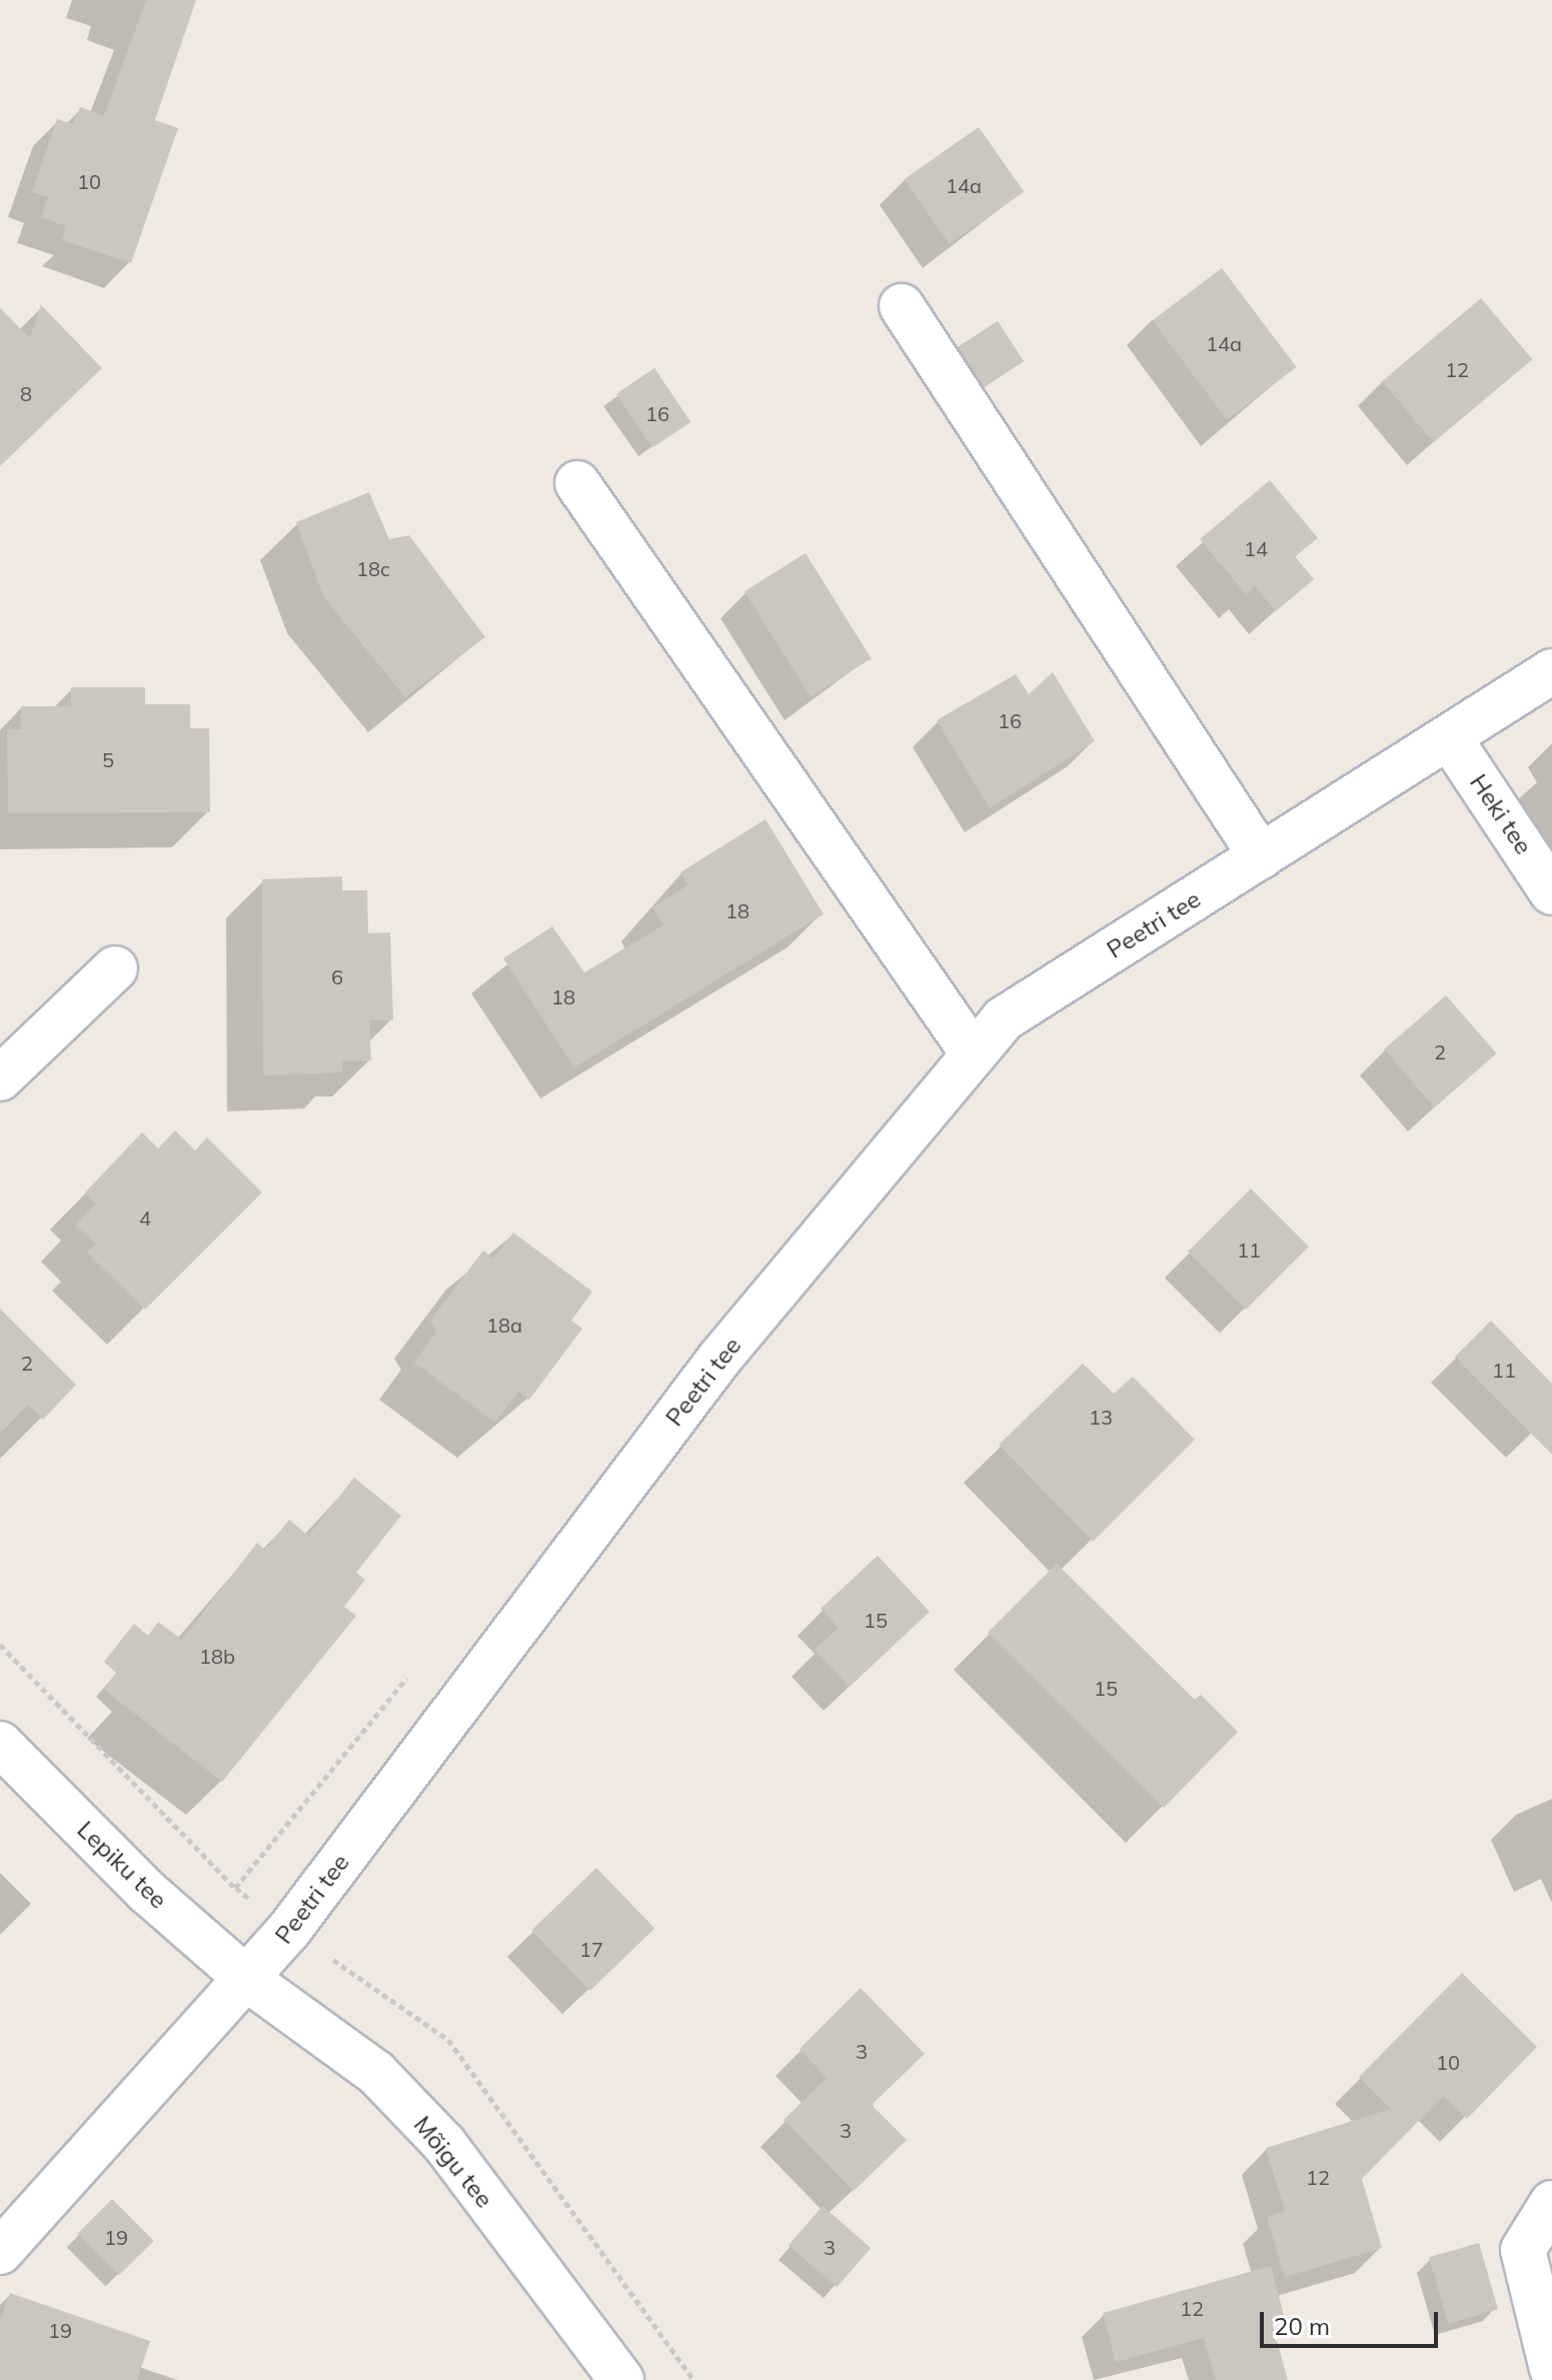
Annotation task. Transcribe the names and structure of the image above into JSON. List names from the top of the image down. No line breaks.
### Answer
{"streets":{"street":["Heki tee","Peetri tee","Lepiku tee","Mõigu tee"]},"crossings":[["Heki tee","Peetri tee"],["Peetri tee","Lepiku tee"],["Peetri tee","Mõigu tee"],["Lepiku tee","Mõigu tee"]],"house_numbers":["10","14a","14a","12","8","16","14","18c","16","5","18","6","18","2","4","11","18a","2","11","13","15","18b","15","17","3","10","3","12","19","3","12","19"],"scale_bar":"20 m"}
